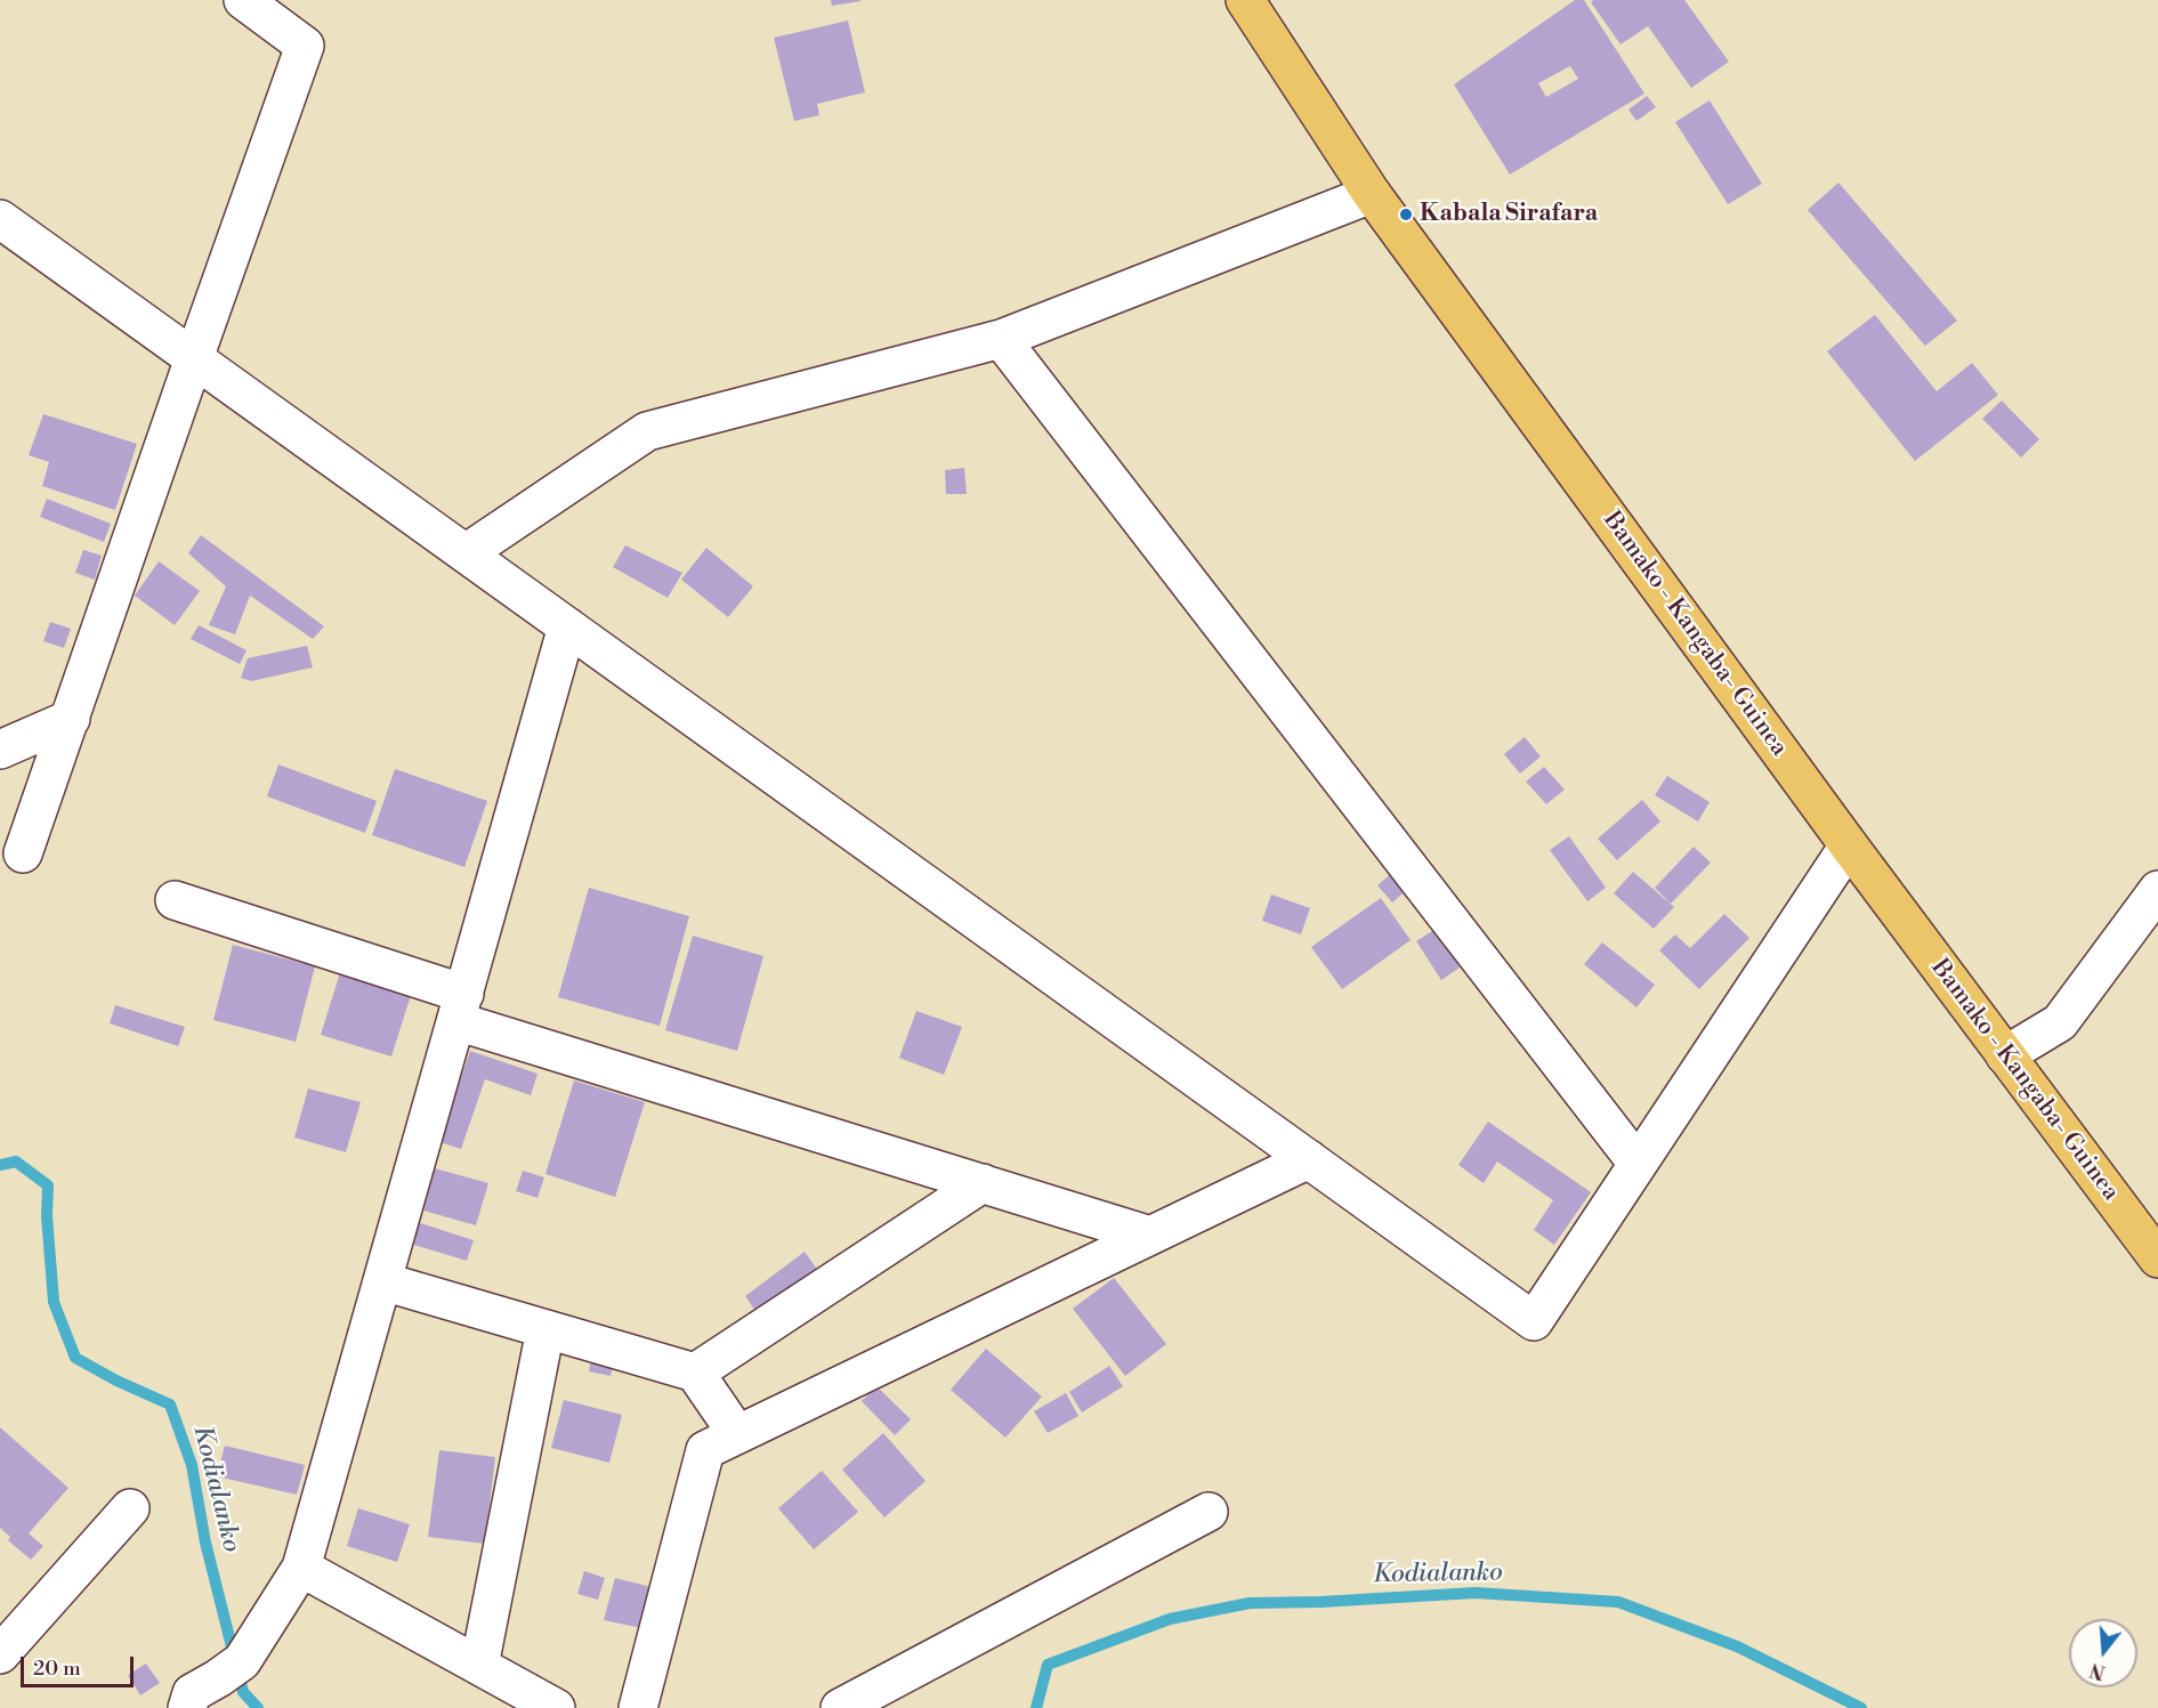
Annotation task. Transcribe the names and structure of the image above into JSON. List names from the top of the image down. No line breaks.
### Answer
{"streets":{"main road":["Bamako - Kangaba- Guinea"]},"water":["Kodialanko"],"places":["Kabala Sirafara"],"scale_bar":"20 m","north":"bottom"}
